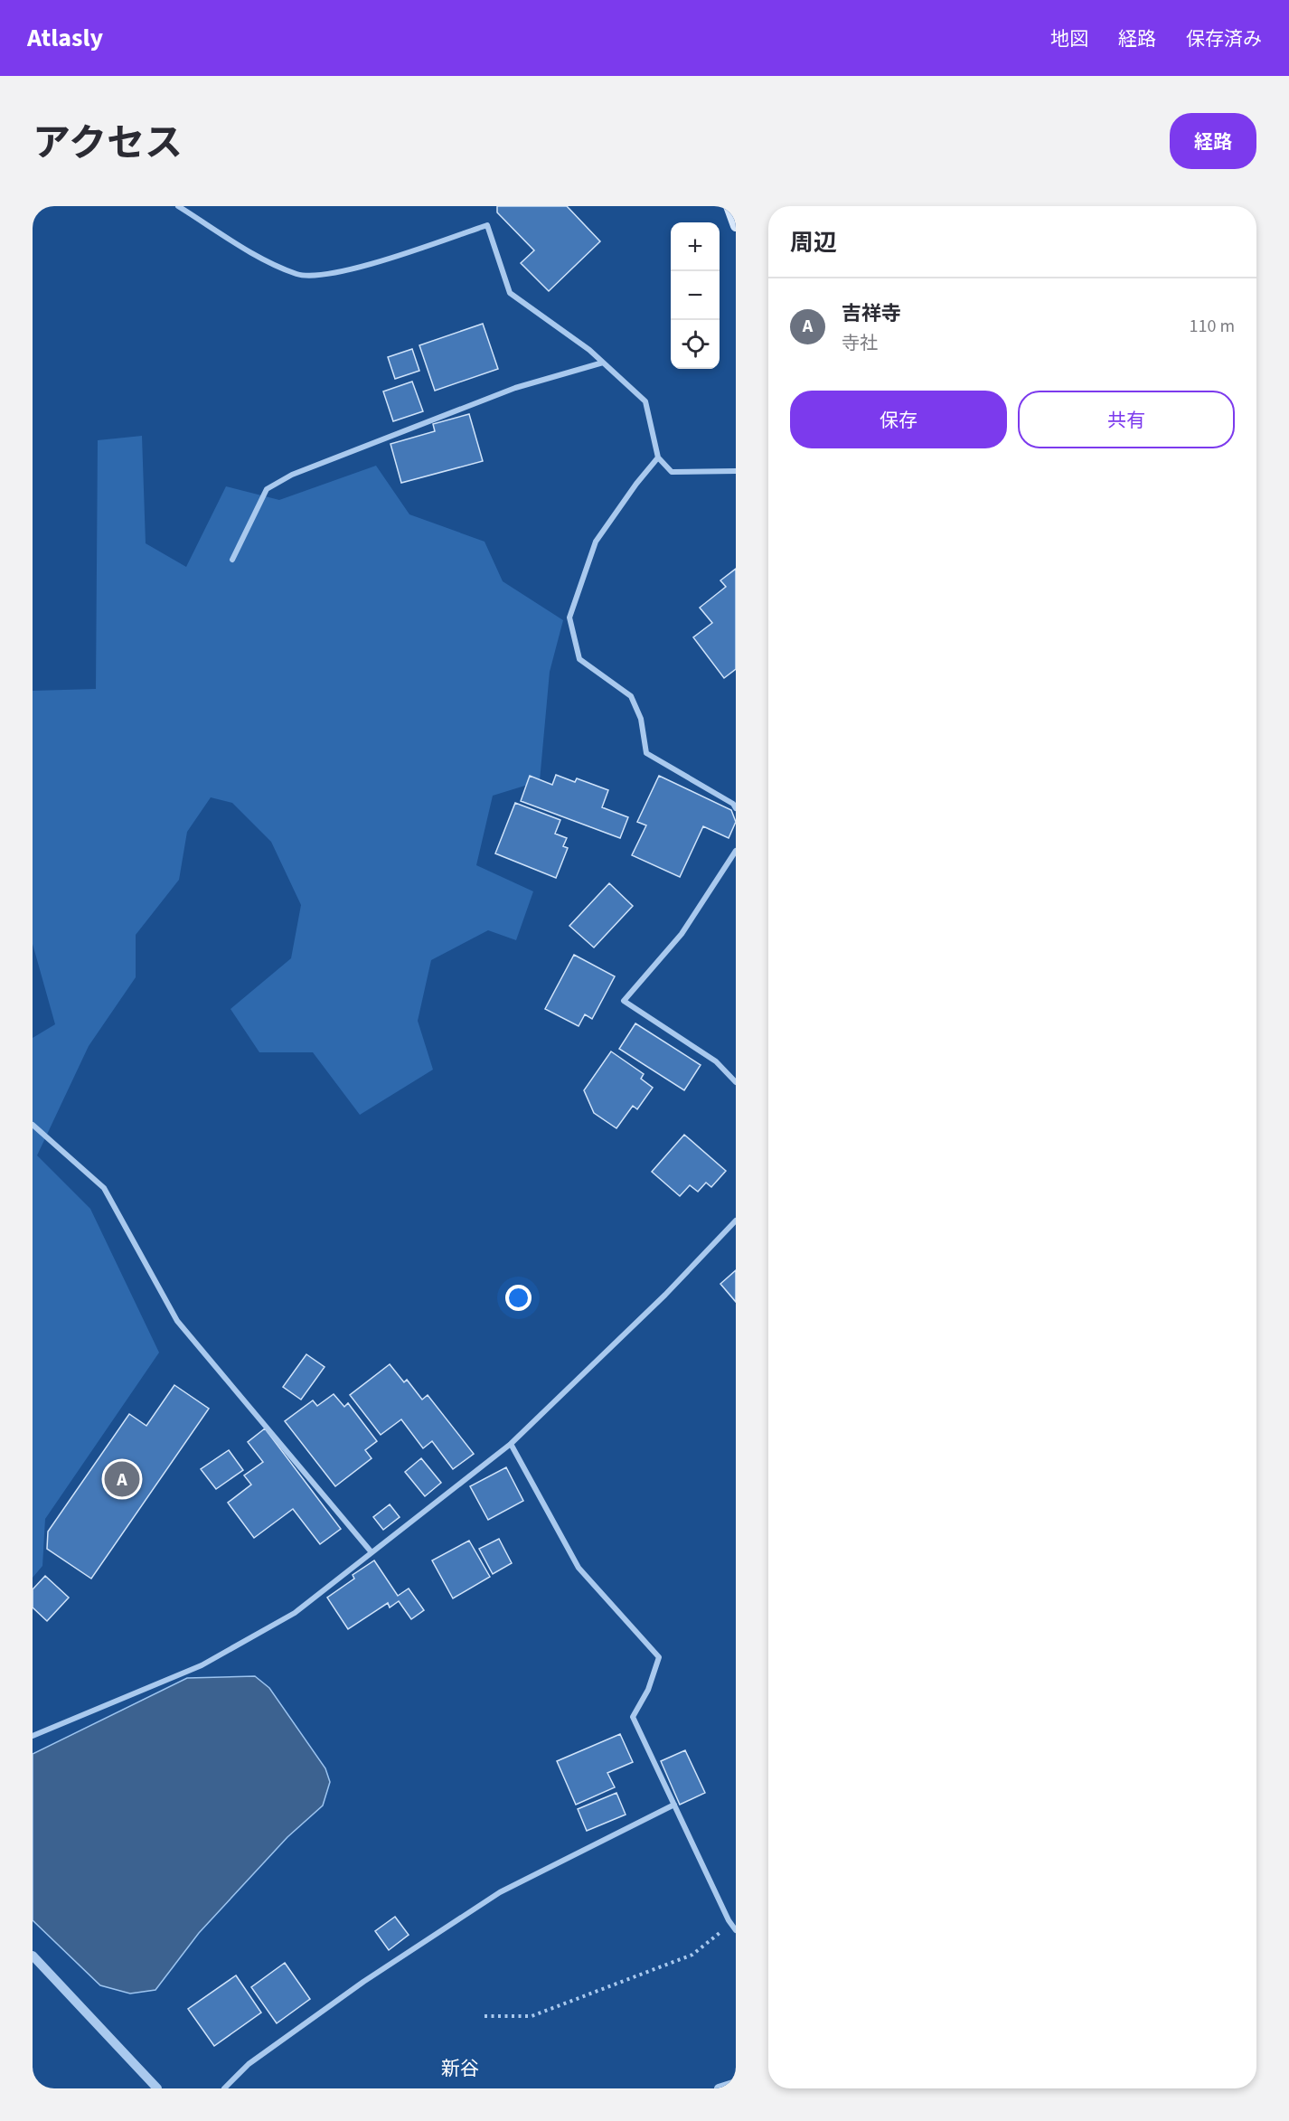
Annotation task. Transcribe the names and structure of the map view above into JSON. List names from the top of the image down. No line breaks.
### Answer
{"districts":["新谷"],"page":{"header":"Atlasly","nav":["地図","経路","保存済み"],"title":"アクセス","buttons":["経路",["保存","共有"]],"heading":"周辺","map_buttons":["+","−"],"list":[{"mark":"A","name":"吉祥寺","note":"寺社","value":"110 m"}],"pins":"A"}}
